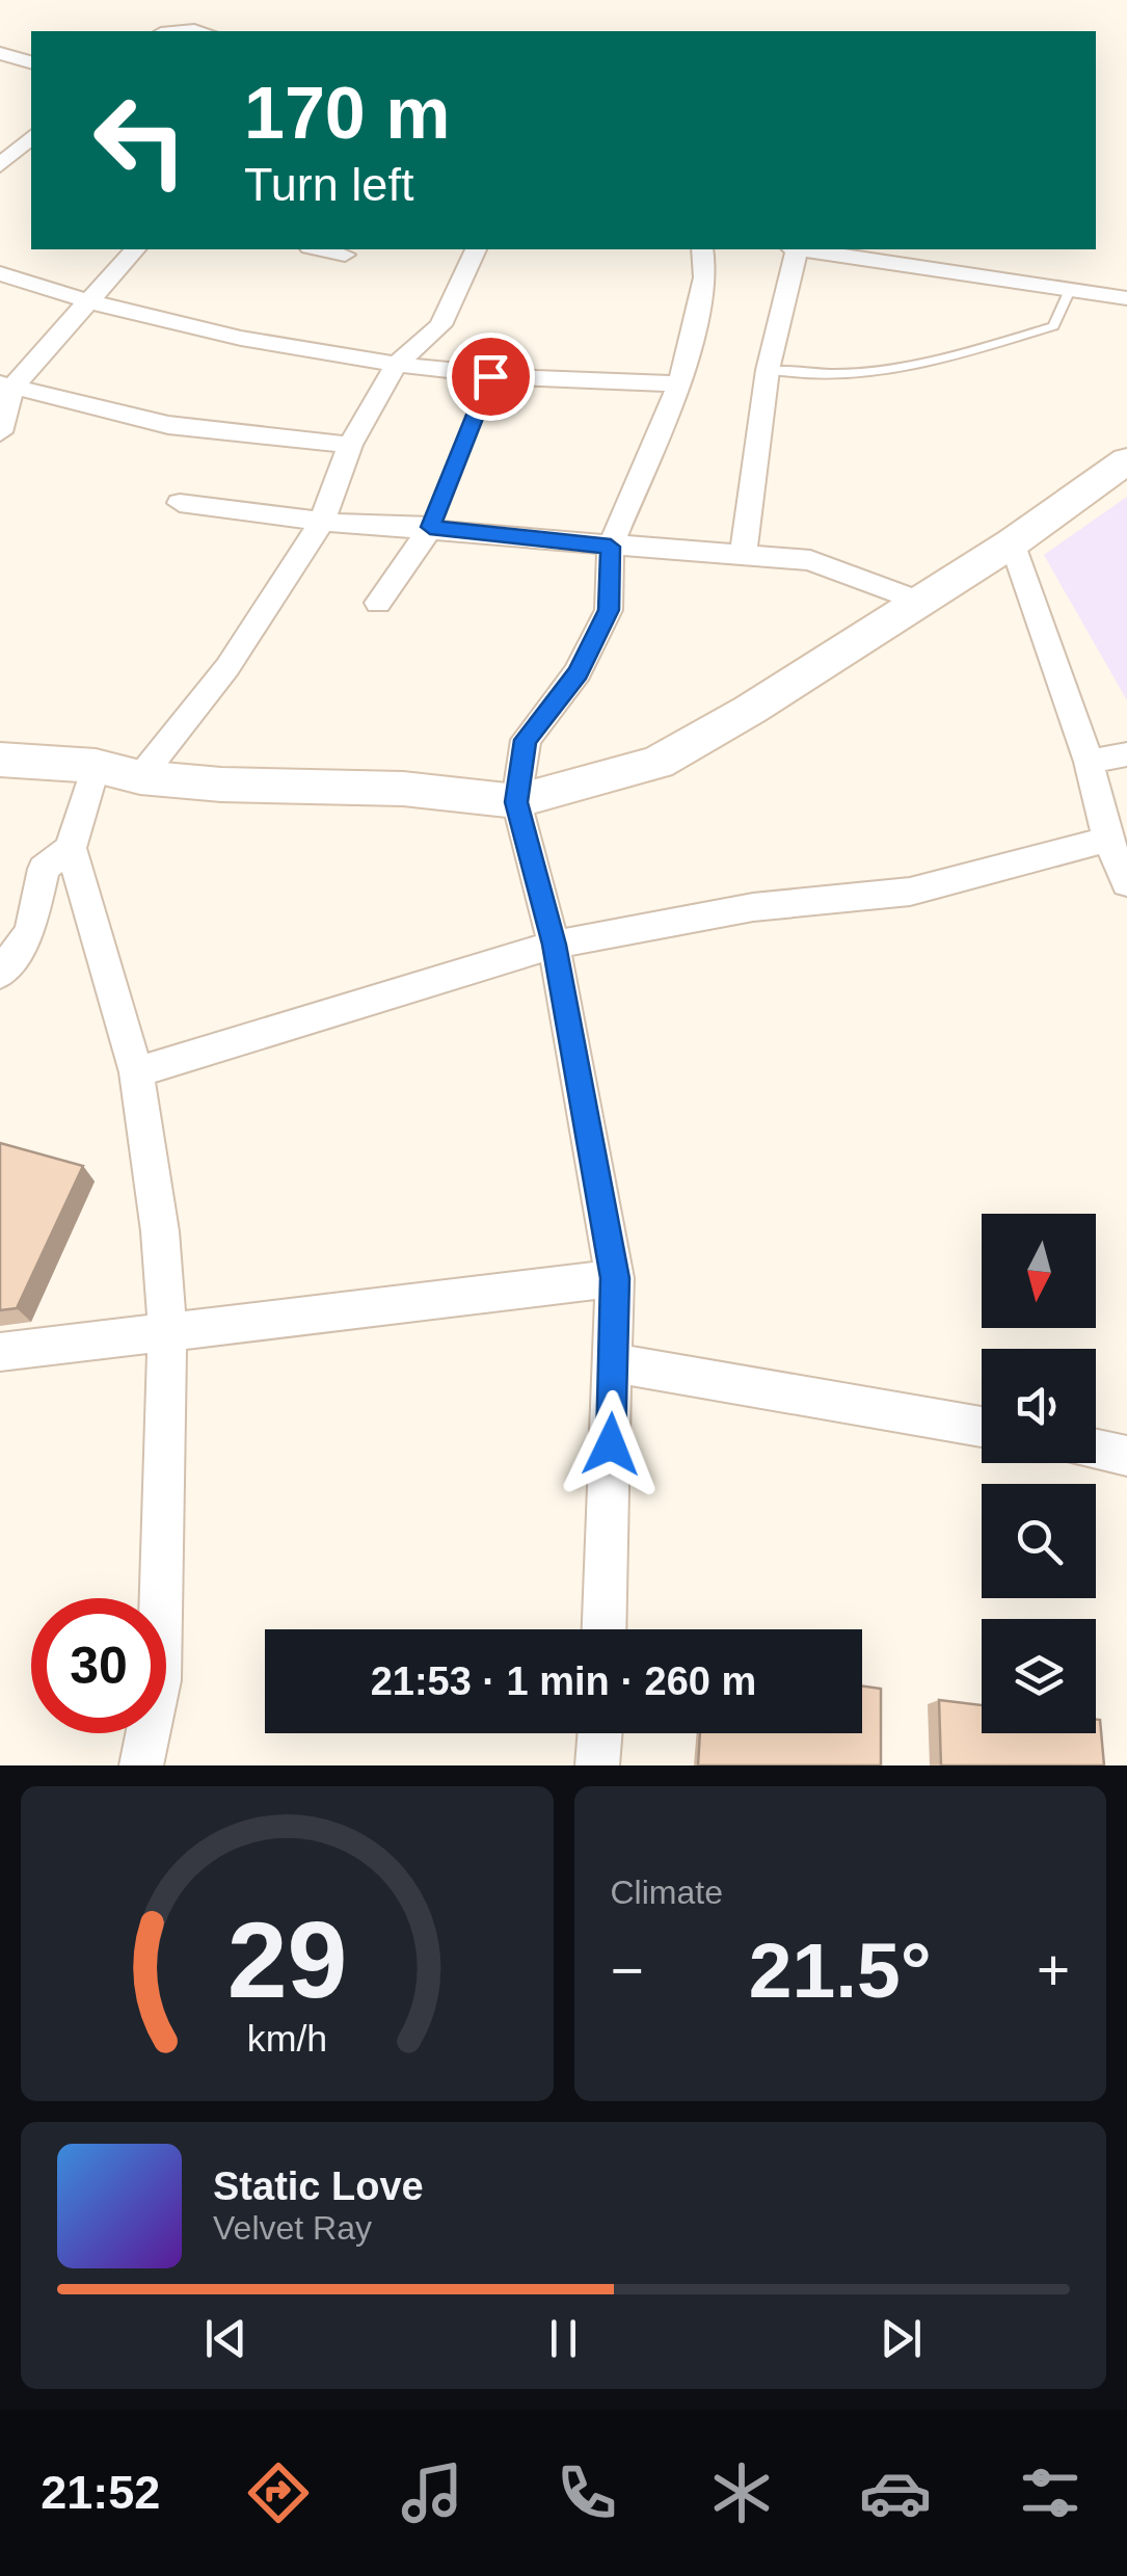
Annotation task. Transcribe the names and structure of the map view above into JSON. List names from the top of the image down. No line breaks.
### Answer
{"north":"bottom","page":{"turn":["170 m","Turn left"],"limit":"30","trip":"21:53 · 1 min · 260 m","tile":"Climate","heat":["−","21.5°","+"],"song":["Static Love","Velvet Ray"],"tabs":"21:52","gauge":["29","km/h"]}}
